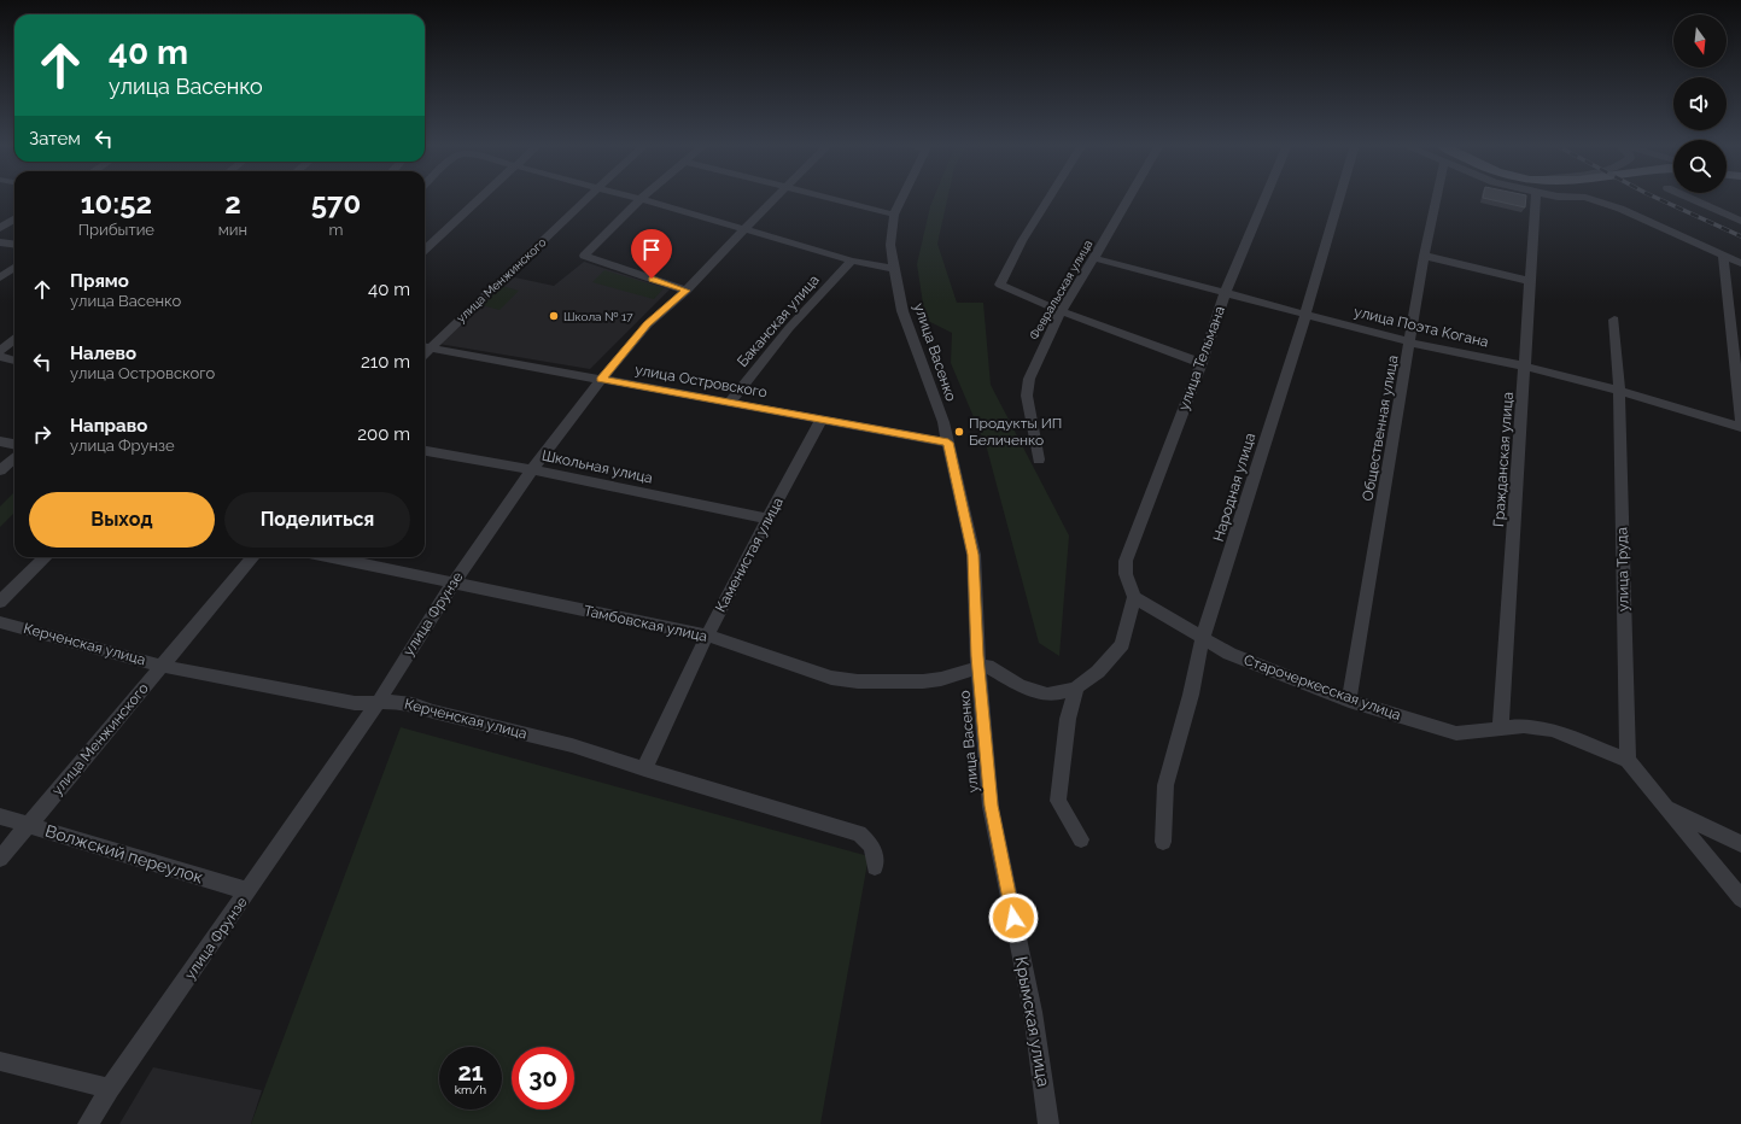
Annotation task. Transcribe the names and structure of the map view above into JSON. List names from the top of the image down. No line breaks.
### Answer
{"streets":{"street":["улица Менжинского","Февральская улица","Баканская улица","улица Поэта Когана","улица Васенко","улица Тельмана","улица Островского","Общественная улица","Гражданская улица","Школьная улица","Народная улица","Каменистая улица","улица Труда","улица Фрунзе","Тамбовская улица","Керченская улица","Старочеркесская улица","Волжский переулок","Крымская улица"]},"crossings":[["улица Менжинского","улица Островского"],["улица Менжинского","Керченская улица"],["улица Менжинского","Волжский переулок"],["Февральская улица","улица Поэта Когана"],["Баканская улица","улица Островского"],["улица Поэта Когана","улица Тельмана"],["улица Поэта Когана","Общественная улица"],["улица Поэта Когана","Гражданская улица"],["улица Поэта Когана","Народная улица"],["улица Поэта Когана","улица Труда"],["улица Васенко","улица Островского"],["улица Васенко","Тамбовская улица"],["улица Васенко","Крымская улица"],["улица Тельмана","Старочеркесская улица"],["улица Островского","Каменистая улица"],["улица Островского","улица Фрунзе"],["Общественная улица","Старочеркесская улица"],["Гражданская улица","Старочеркесская улица"],["Школьная улица","Каменистая улица"],["Школьная улица","улица Фрунзе"],["Народная улица","Старочеркесская улица"],["Каменистая улица","Тамбовская улица"],["Каменистая улица","Керченская улица"],["улица Труда","Старочеркесская улица"],["улица Фрунзе","Тамбовская улица"],["улица Фрунзе","Керченская улица"],["улица Фрунзе","Волжский переулок"]],"places":["Школа № 17","Продукты ИП Беличенко"],"north":"bottom","page":{"turn":["40 m","улица Васенко"],"then":"Затем","eta":["10:52","Прибытие","2","мин","570","m"],"list":[{"name":"Прямо","note":"улица Васенко","value":"40 m"},{"name":"Налево","note":"улица Островского","value":"210 m"},{"name":"Направо","note":"улица Фрунзе","value":"200 m"}],"buttons":["Выход","Поделиться"],"speed":"21 km/h","limit":"30"}}
